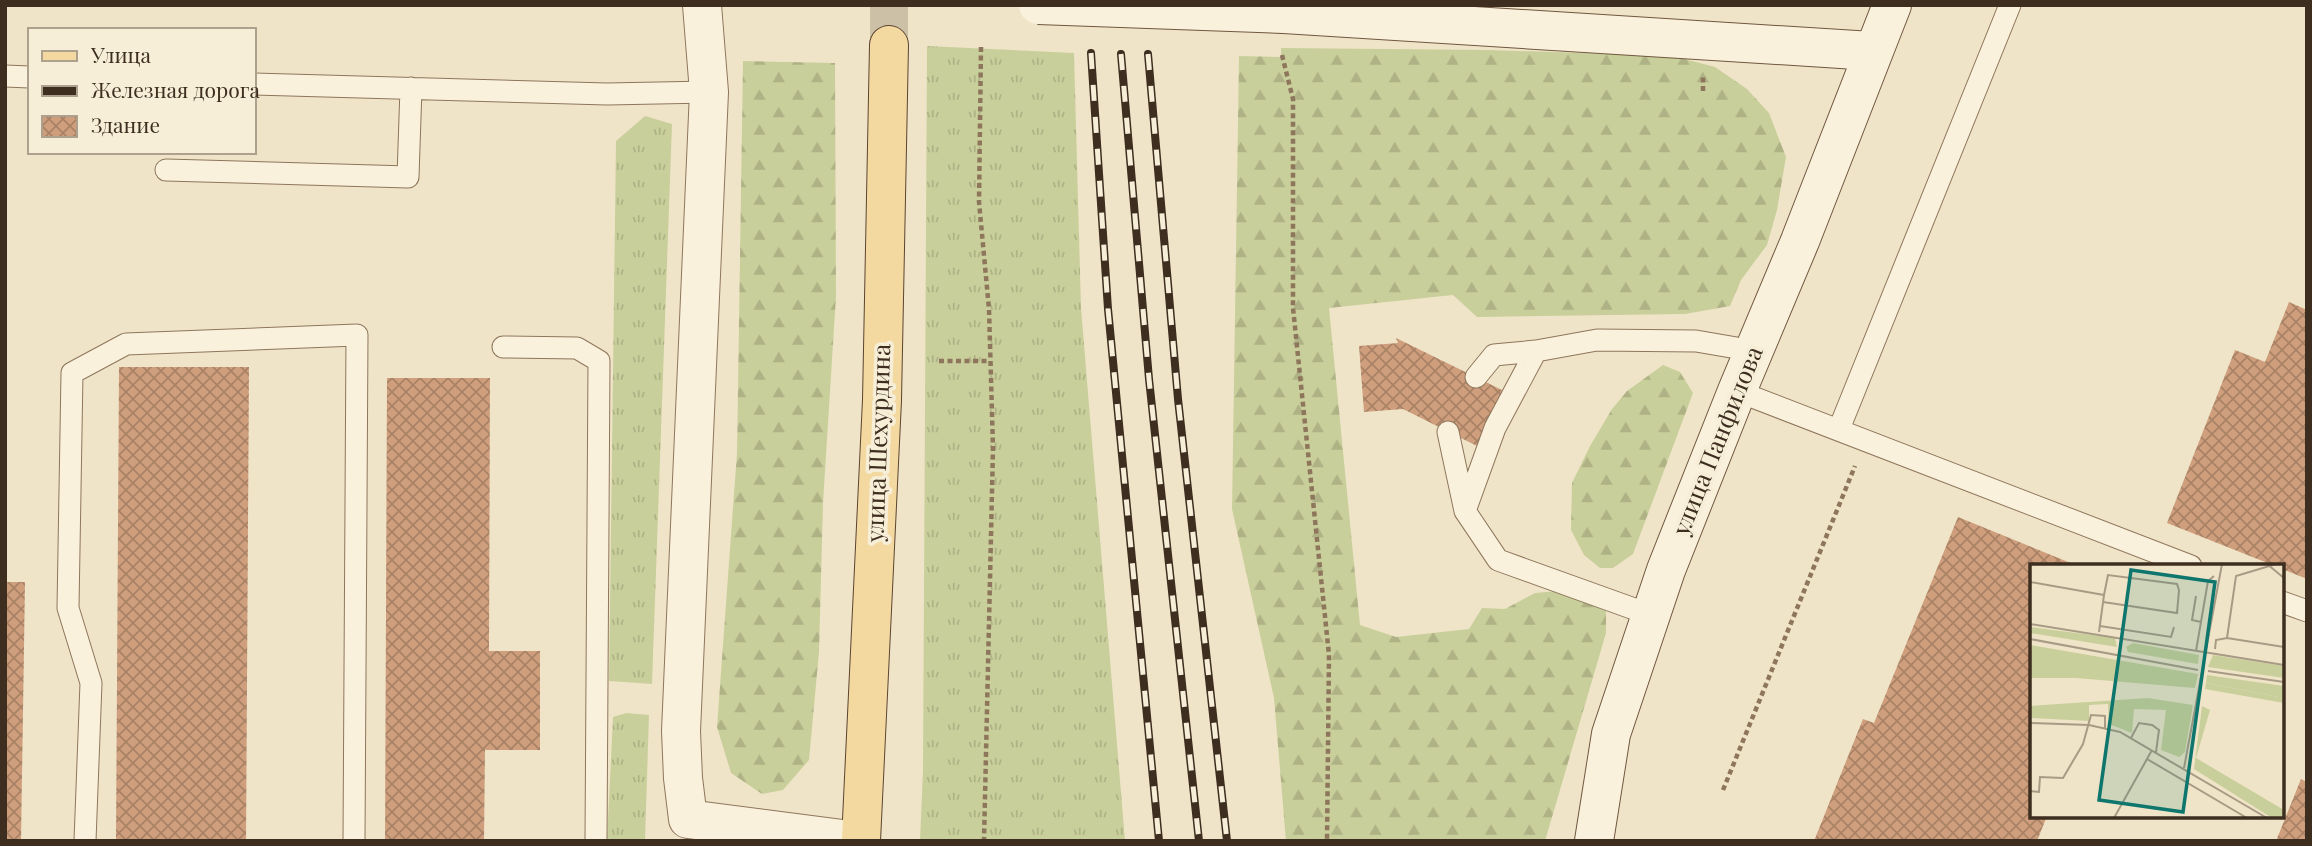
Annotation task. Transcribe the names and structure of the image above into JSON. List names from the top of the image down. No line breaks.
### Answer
{"streets":{"main road":["улица Шехурдина"],"street":["улица Панфилова"]},"legend":["Улица","Железная дорога","Здание"]}
